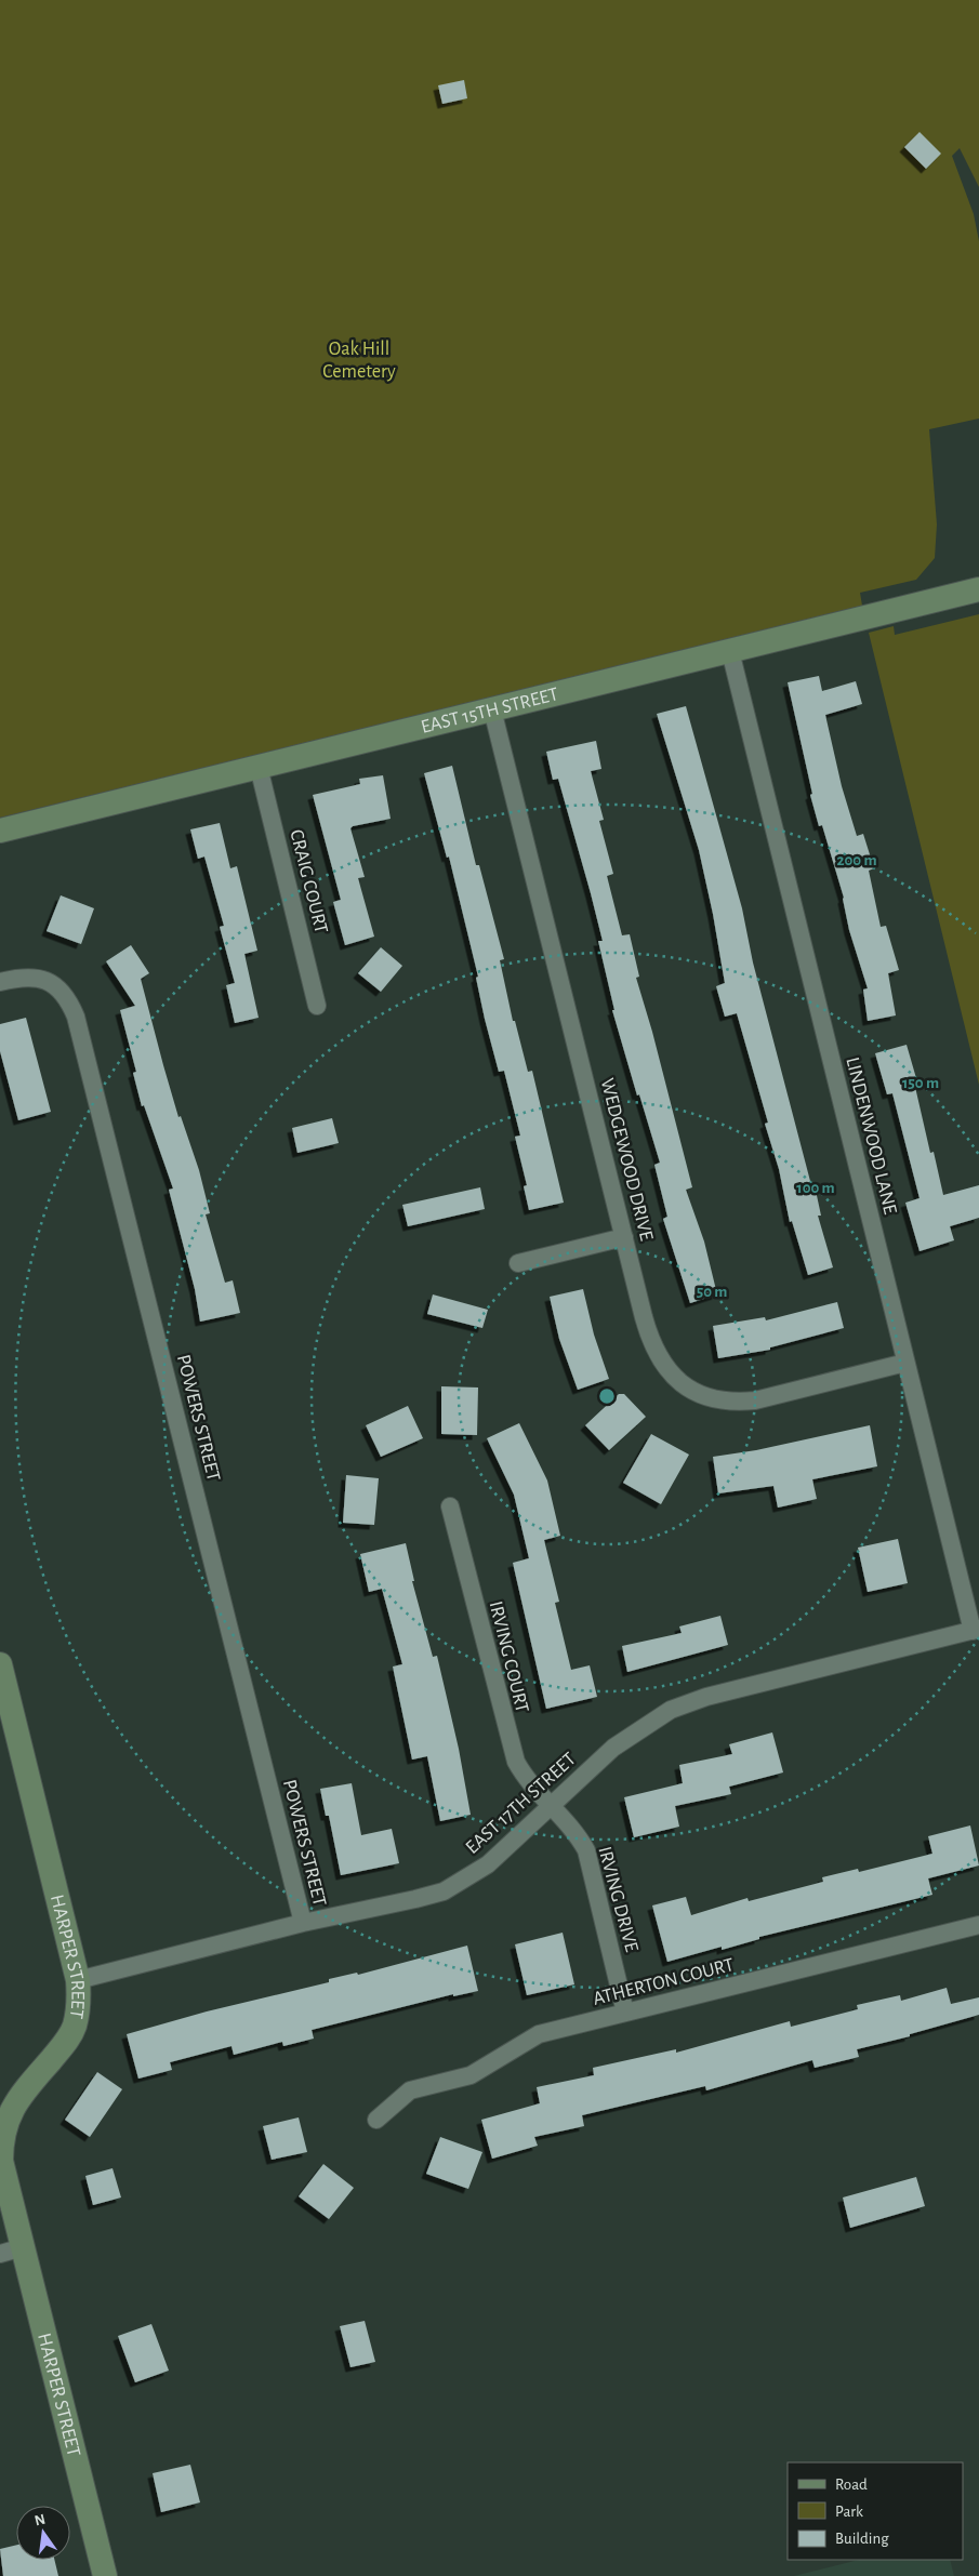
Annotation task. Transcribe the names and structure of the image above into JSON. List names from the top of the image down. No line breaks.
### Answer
{"streets":{"main road":["EAST 15TH STREET","HARPER STREET"],"street":["CRAIG COURT","LINDENWOOD LANE","WEDGEWOOD DRIVE","POWERS STREET","IRVING COURT","EAST 17TH STREET","IRVING DRIVE","ATHERTON COURT"]},"crossings":[["EAST 15TH STREET","CRAIG COURT"],["EAST 15TH STREET","LINDENWOOD LANE"],["EAST 15TH STREET","WEDGEWOOD DRIVE"],["LINDENWOOD LANE","WEDGEWOOD DRIVE"],["LINDENWOOD LANE","EAST 17TH STREET"],["POWERS STREET","EAST 17TH STREET"],["IRVING COURT","EAST 17TH STREET"],["IRVING COURT","IRVING DRIVE"],["EAST 17TH STREET","IRVING DRIVE"],["EAST 17TH STREET","HARPER STREET"],["IRVING DRIVE","ATHERTON COURT"]],"parks":["Oak Hill Cemetery"],"legend":["Road","Park","Building"],"north":"top","rings":["200 m","150 m","100 m","50 m"]}
